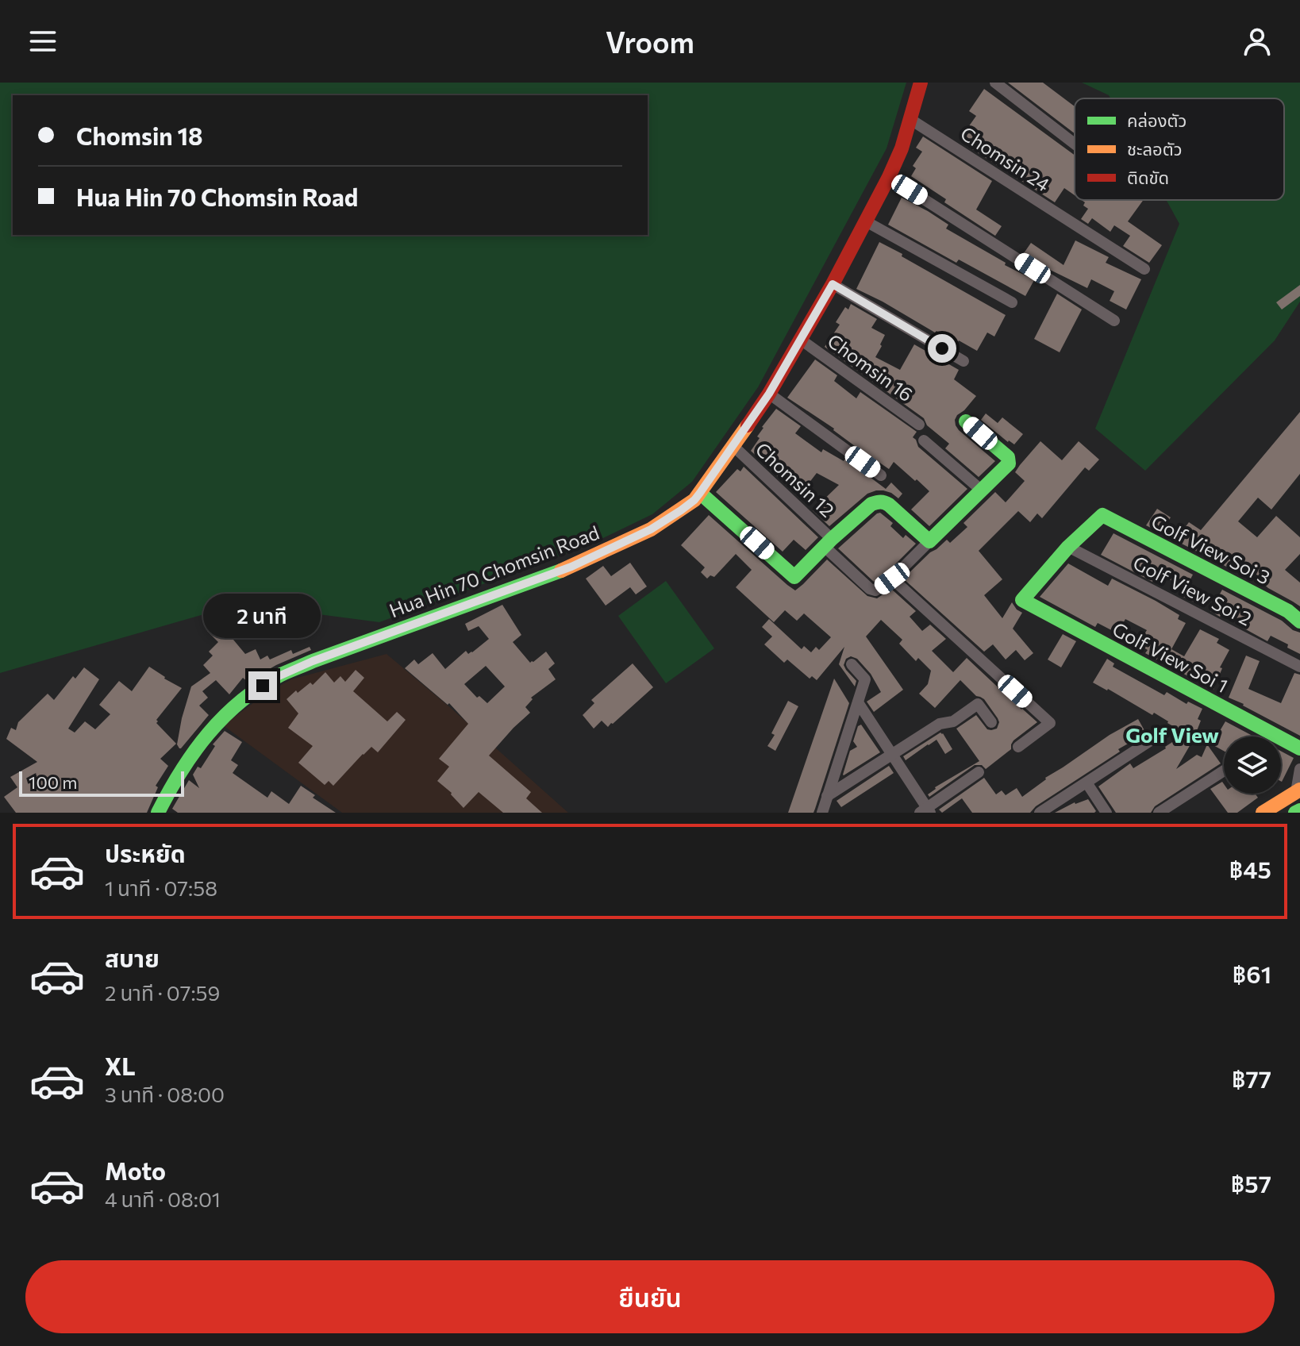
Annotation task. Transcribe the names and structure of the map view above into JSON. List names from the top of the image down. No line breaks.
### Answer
{"streets":{"street":["Chomsin 24","Chomsin 16","Chomsin 12","Golf View Soi 3","Hua Hin 70 Chomsin Road","Golf View Soi 2","Golf View Soi 1"]},"crossings":[["Chomsin 24","Hua Hin 70 Chomsin Road"],["Chomsin 16","Hua Hin 70 Chomsin Road"],["Chomsin 12","Hua Hin 70 Chomsin Road"],["Golf View Soi 3","Golf View Soi 2"],["Golf View Soi 3","Golf View Soi 1"],["Golf View Soi 2","Golf View Soi 1"]],"districts":["Golf View"],"legend":["คล่องตัว","ชะลอตัว","ติดขัด"],"scale_bar":"100 m","page":{"header":"Vroom","banner":["Chomsin 18","Hua Hin 70 Chomsin Road"],"bubble":"2 นาที","scale":"100 m","list":[{"name":"ประหยัด","note":"1 นาที · 07:58","value":"฿45"},{"name":"สบาย","note":"2 นาที · 07:59","value":"฿61"},{"name":"XL","note":"3 นาที · 08:00","value":"฿77"},{"name":"Moto","note":"4 นาที · 08:01","value":"฿57"}],"buttons":"ยืนยัน"}}
